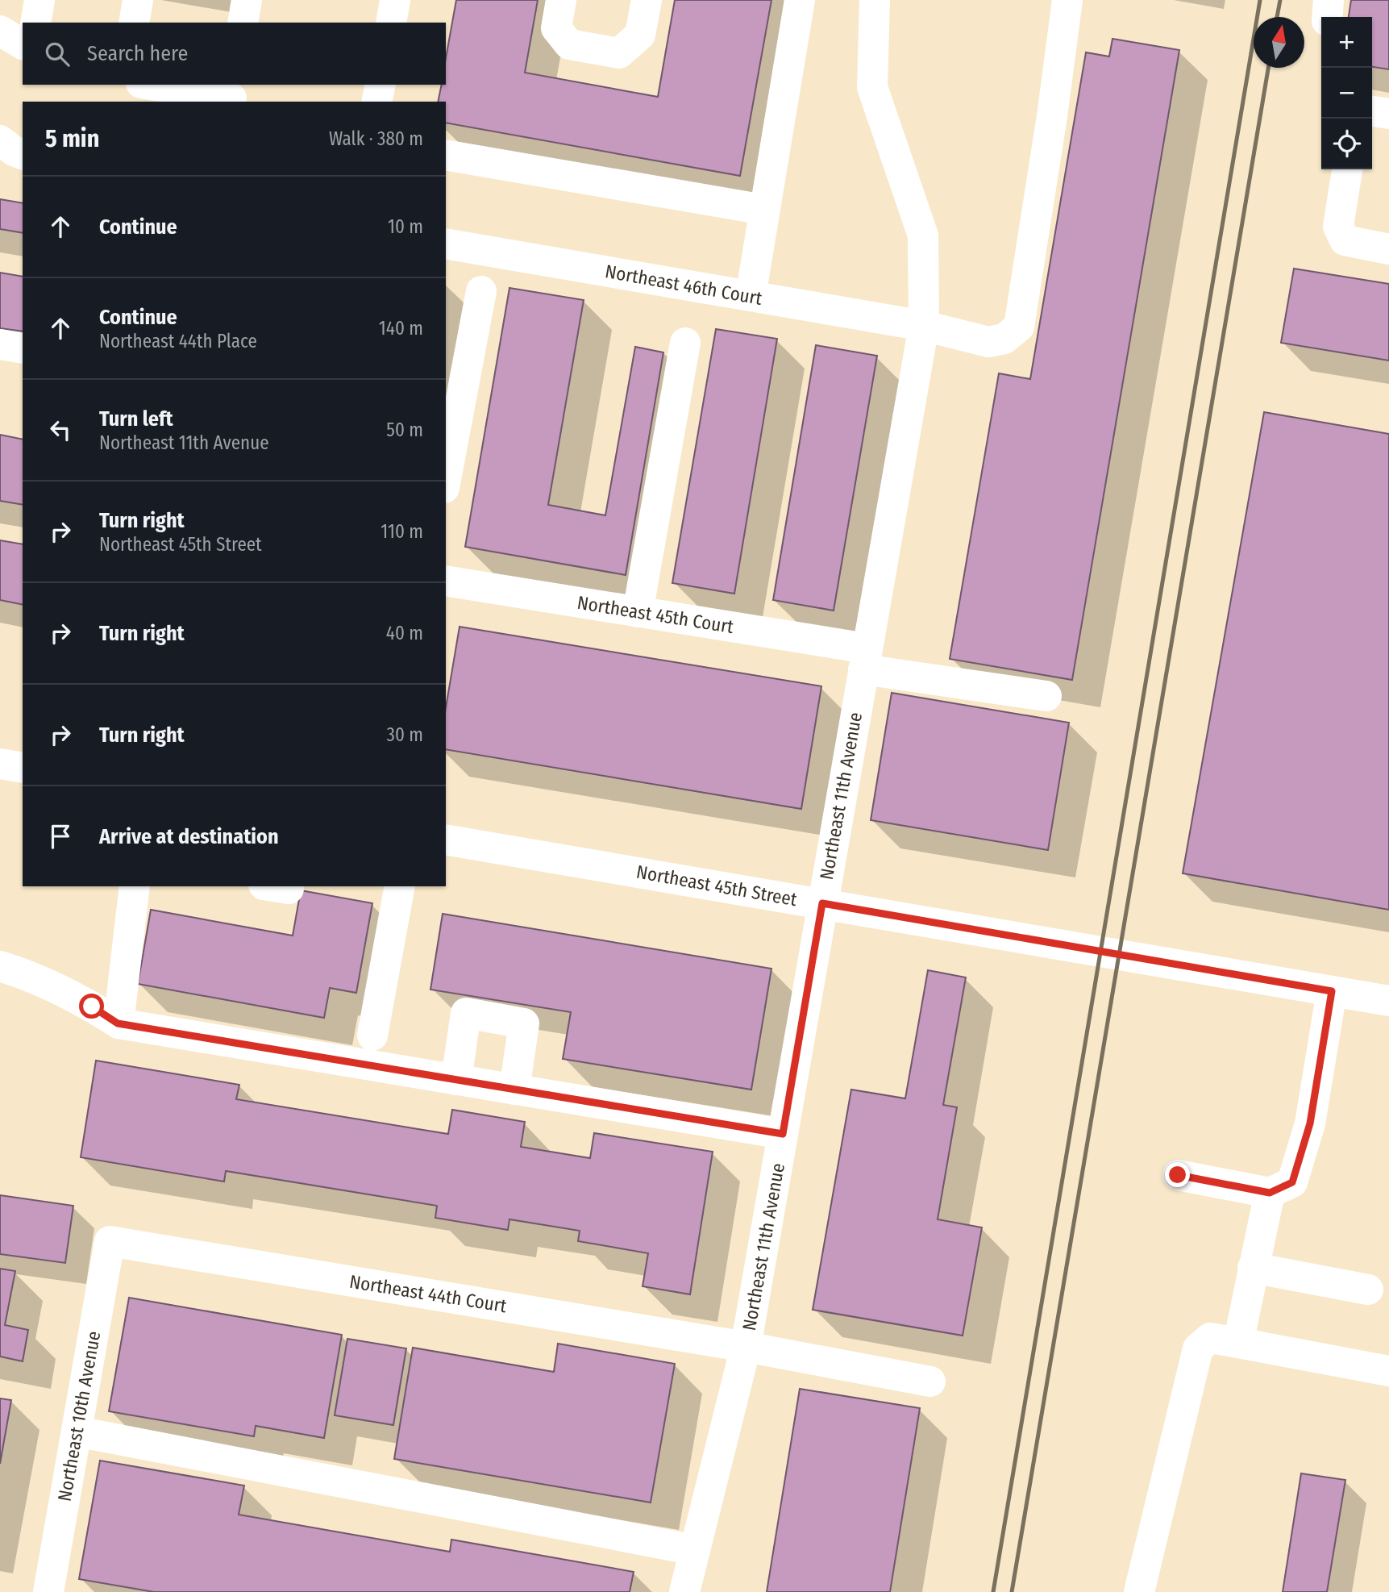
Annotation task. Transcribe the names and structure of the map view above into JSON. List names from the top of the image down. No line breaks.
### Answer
{"streets":{"street":["Northeast 46th Court","Northeast 45th Court","Northeast 11th Avenue","Northeast 45th Street","Northeast 44th Court","Northeast 10th Avenue"]},"crossings":[["Northeast 46th Court","Northeast 11th Avenue"],["Northeast 45th Court","Northeast 11th Avenue"],["Northeast 11th Avenue","Northeast 45th Street"],["Northeast 11th Avenue","Northeast 44th Court"],["Northeast 44th Court","Northeast 10th Avenue"]],"north":"top","page":{"map_buttons":["+","−"],"search":"Search here","heading":["5 min","Walk · 380 m"],"list":[["Continue","10 m"],["Continue","Northeast 44th Place","140 m"],["Turn left","Northeast 11th Avenue","50 m"],["Turn right","Northeast 45th Street","110 m"],["Turn right","40 m"],["Turn right","30 m"],"Arrive at destination"]}}
